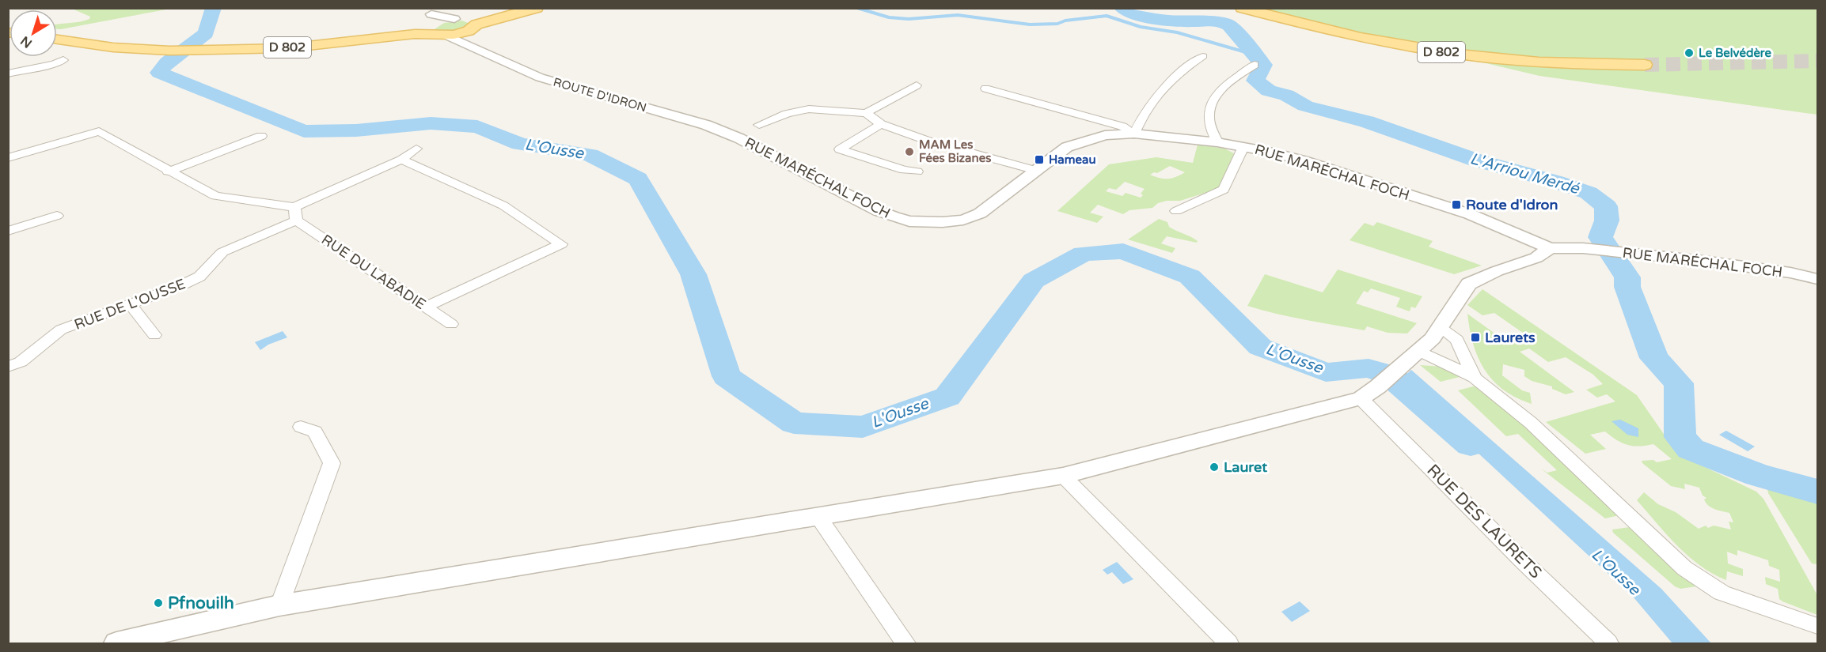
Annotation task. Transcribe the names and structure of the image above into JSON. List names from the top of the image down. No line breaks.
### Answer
{"streets":{"main road":["D 802"],"street":["ROUTE D'IDRON","RUE MARÉCHAL FOCH","RUE DU LABADIE","RUE DE L'OUSSE","RUE DES LAURETS"]},"crossings":[["ROUTE D'IDRON","RUE MARÉCHAL FOCH"],["RUE DU LABADIE","RUE DE L'OUSSE"]],"water":["L'Ousse","L'Arriou Merdé"],"places":{"other":["Le Belvédère","MAM Les Fées Bizanes","Lauret","Pfnouilh"],"transit":["Hameau","Route d'Idron","Laurets"]},"north":"bottom left"}
